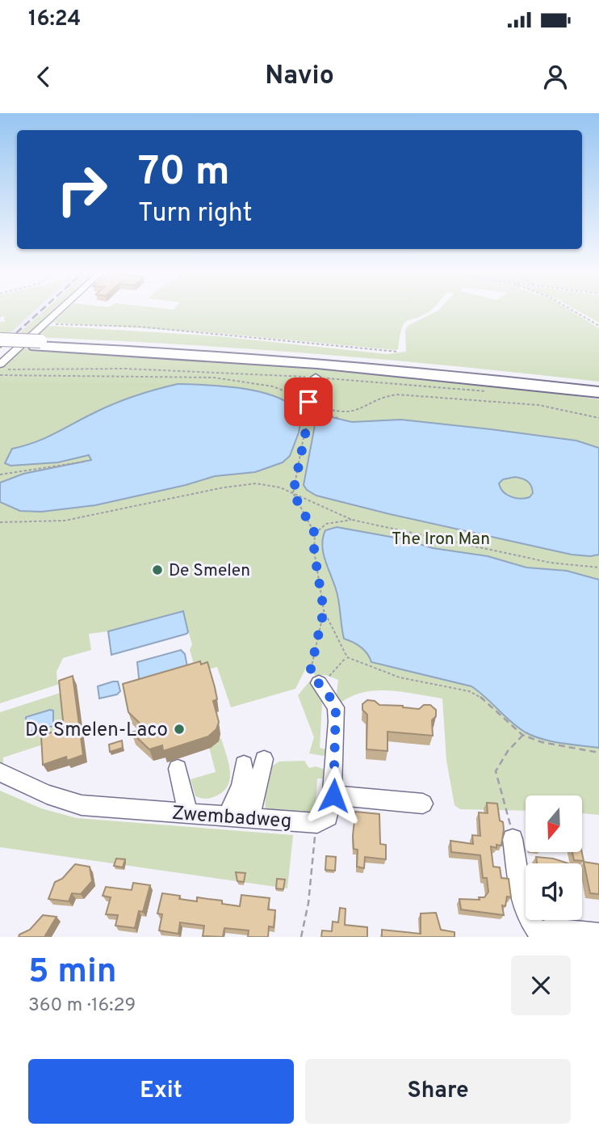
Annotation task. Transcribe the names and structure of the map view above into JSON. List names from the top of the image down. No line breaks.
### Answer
{"streets":{"street":["Zwembadweg"]},"parks":["The Iron Man"],"places":["De Smelen","De Smelen-Laco"],"north":"bottom","page":{"status":"16:24","header":"Navio","turn":["70 m","Turn right"],"heading":["5 min","360 m · 16:29"],"buttons":["Exit","Share"]}}
